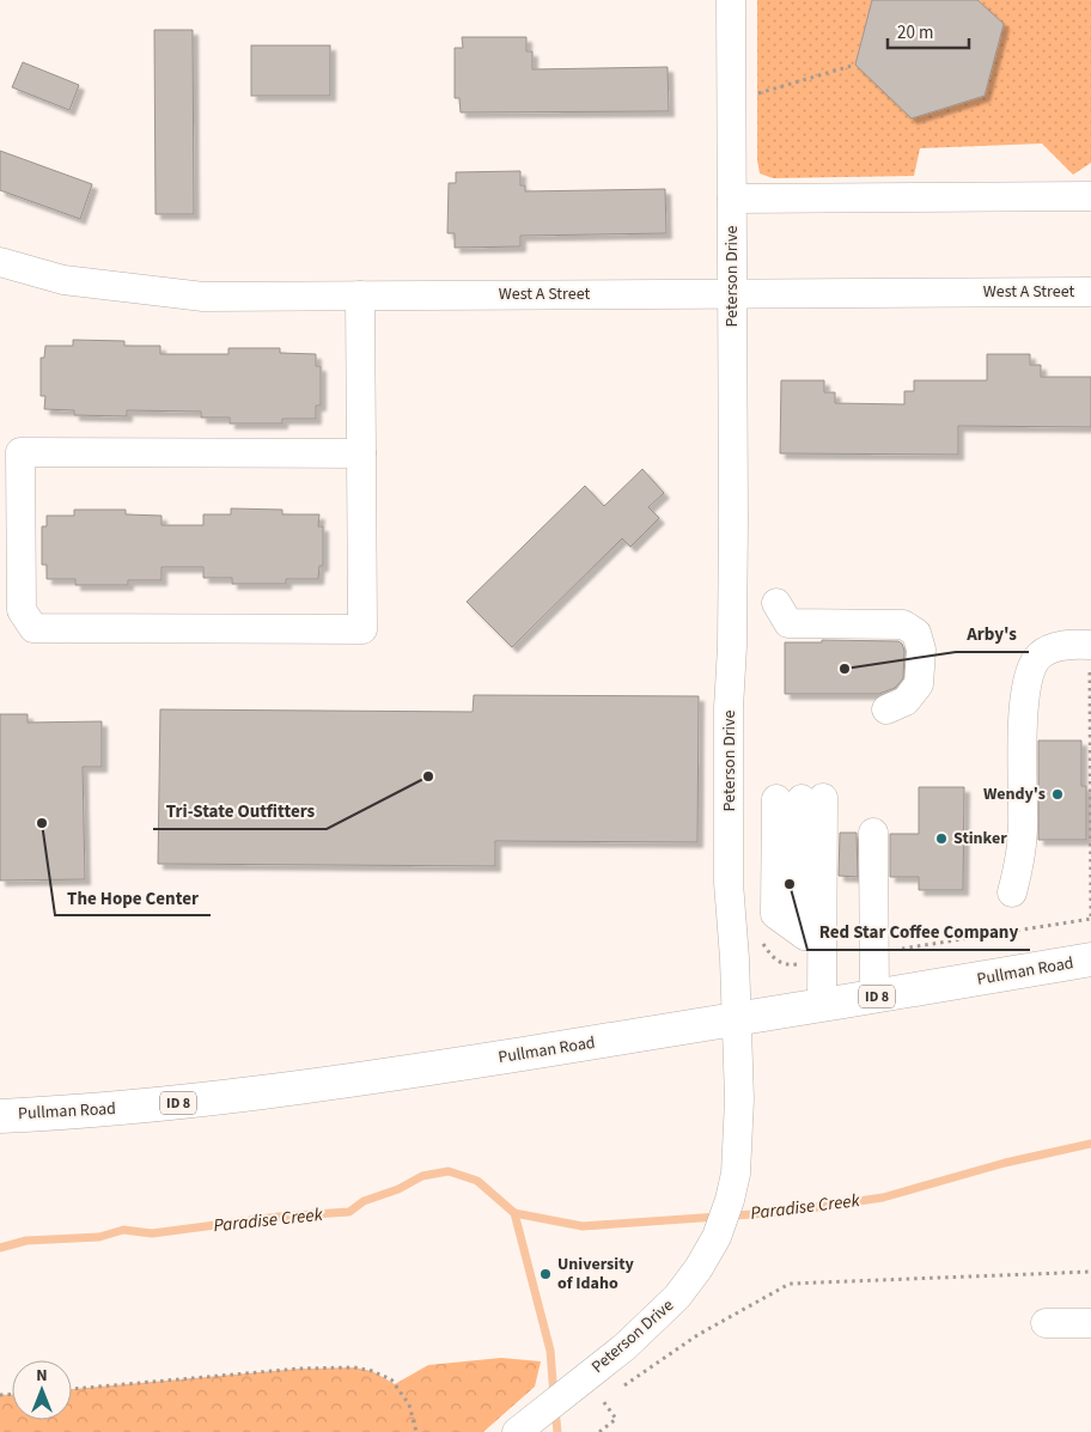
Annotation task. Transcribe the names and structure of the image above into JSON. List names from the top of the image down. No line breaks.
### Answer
{"streets":{"main road":["Pullman Road","ID 8"],"street":["Peterson Drive","West A Street"]},"crossings":[["Peterson Drive","West A Street"],["Peterson Drive","Pullman Road"]],"water":["Paradise Creek"],"places":["Arby's","Tri-State Outfitters","Wendy's","The Hope Center","Stinker","Red Star Coffee Company","University of Idaho"],"scale_bar":"20 m","north":"top"}
